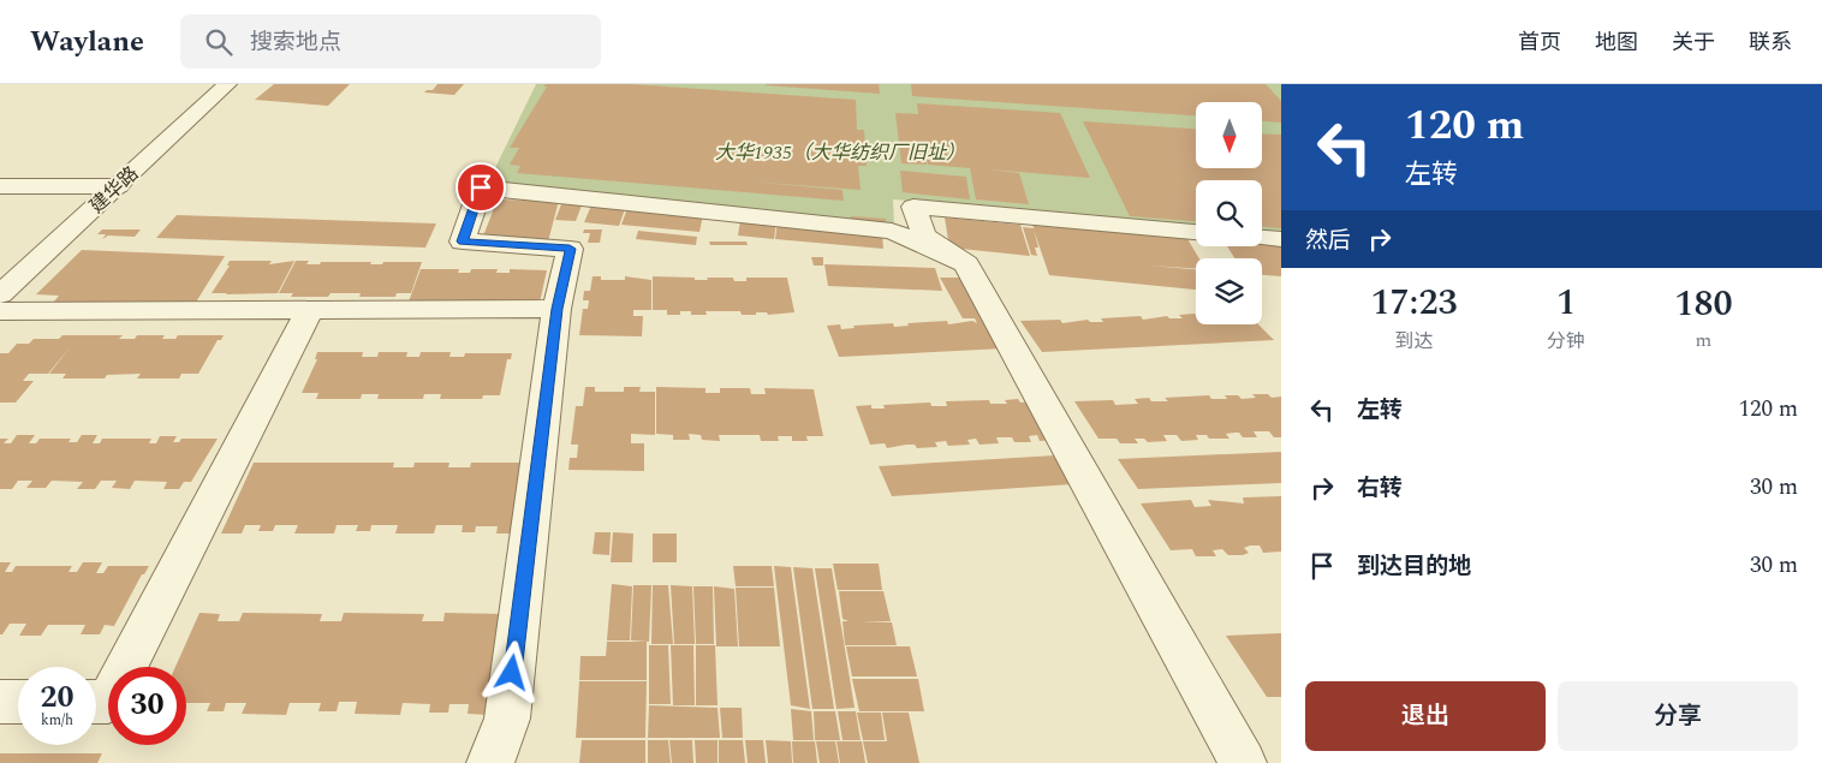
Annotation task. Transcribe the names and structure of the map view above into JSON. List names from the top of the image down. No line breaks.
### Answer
{"streets":{"street":["建华路"]},"parks":["大华1935（大华纺织厂旧址）"],"north":"bottom","page":{"header":"Waylane","search":"搜索地点","nav":["首页","地图","关于","联系"],"turn":["120 m","左转"],"then":"然后","eta":["17:23","到达","1","分钟","180","m"],"list":[{"name":"左转","value":"120 m"},{"name":"右转","value":"30 m"},{"name":"到达目的地","value":"30 m"}],"speed":"20 km/h","limit":"30","buttons":["退出","分享"]}}
